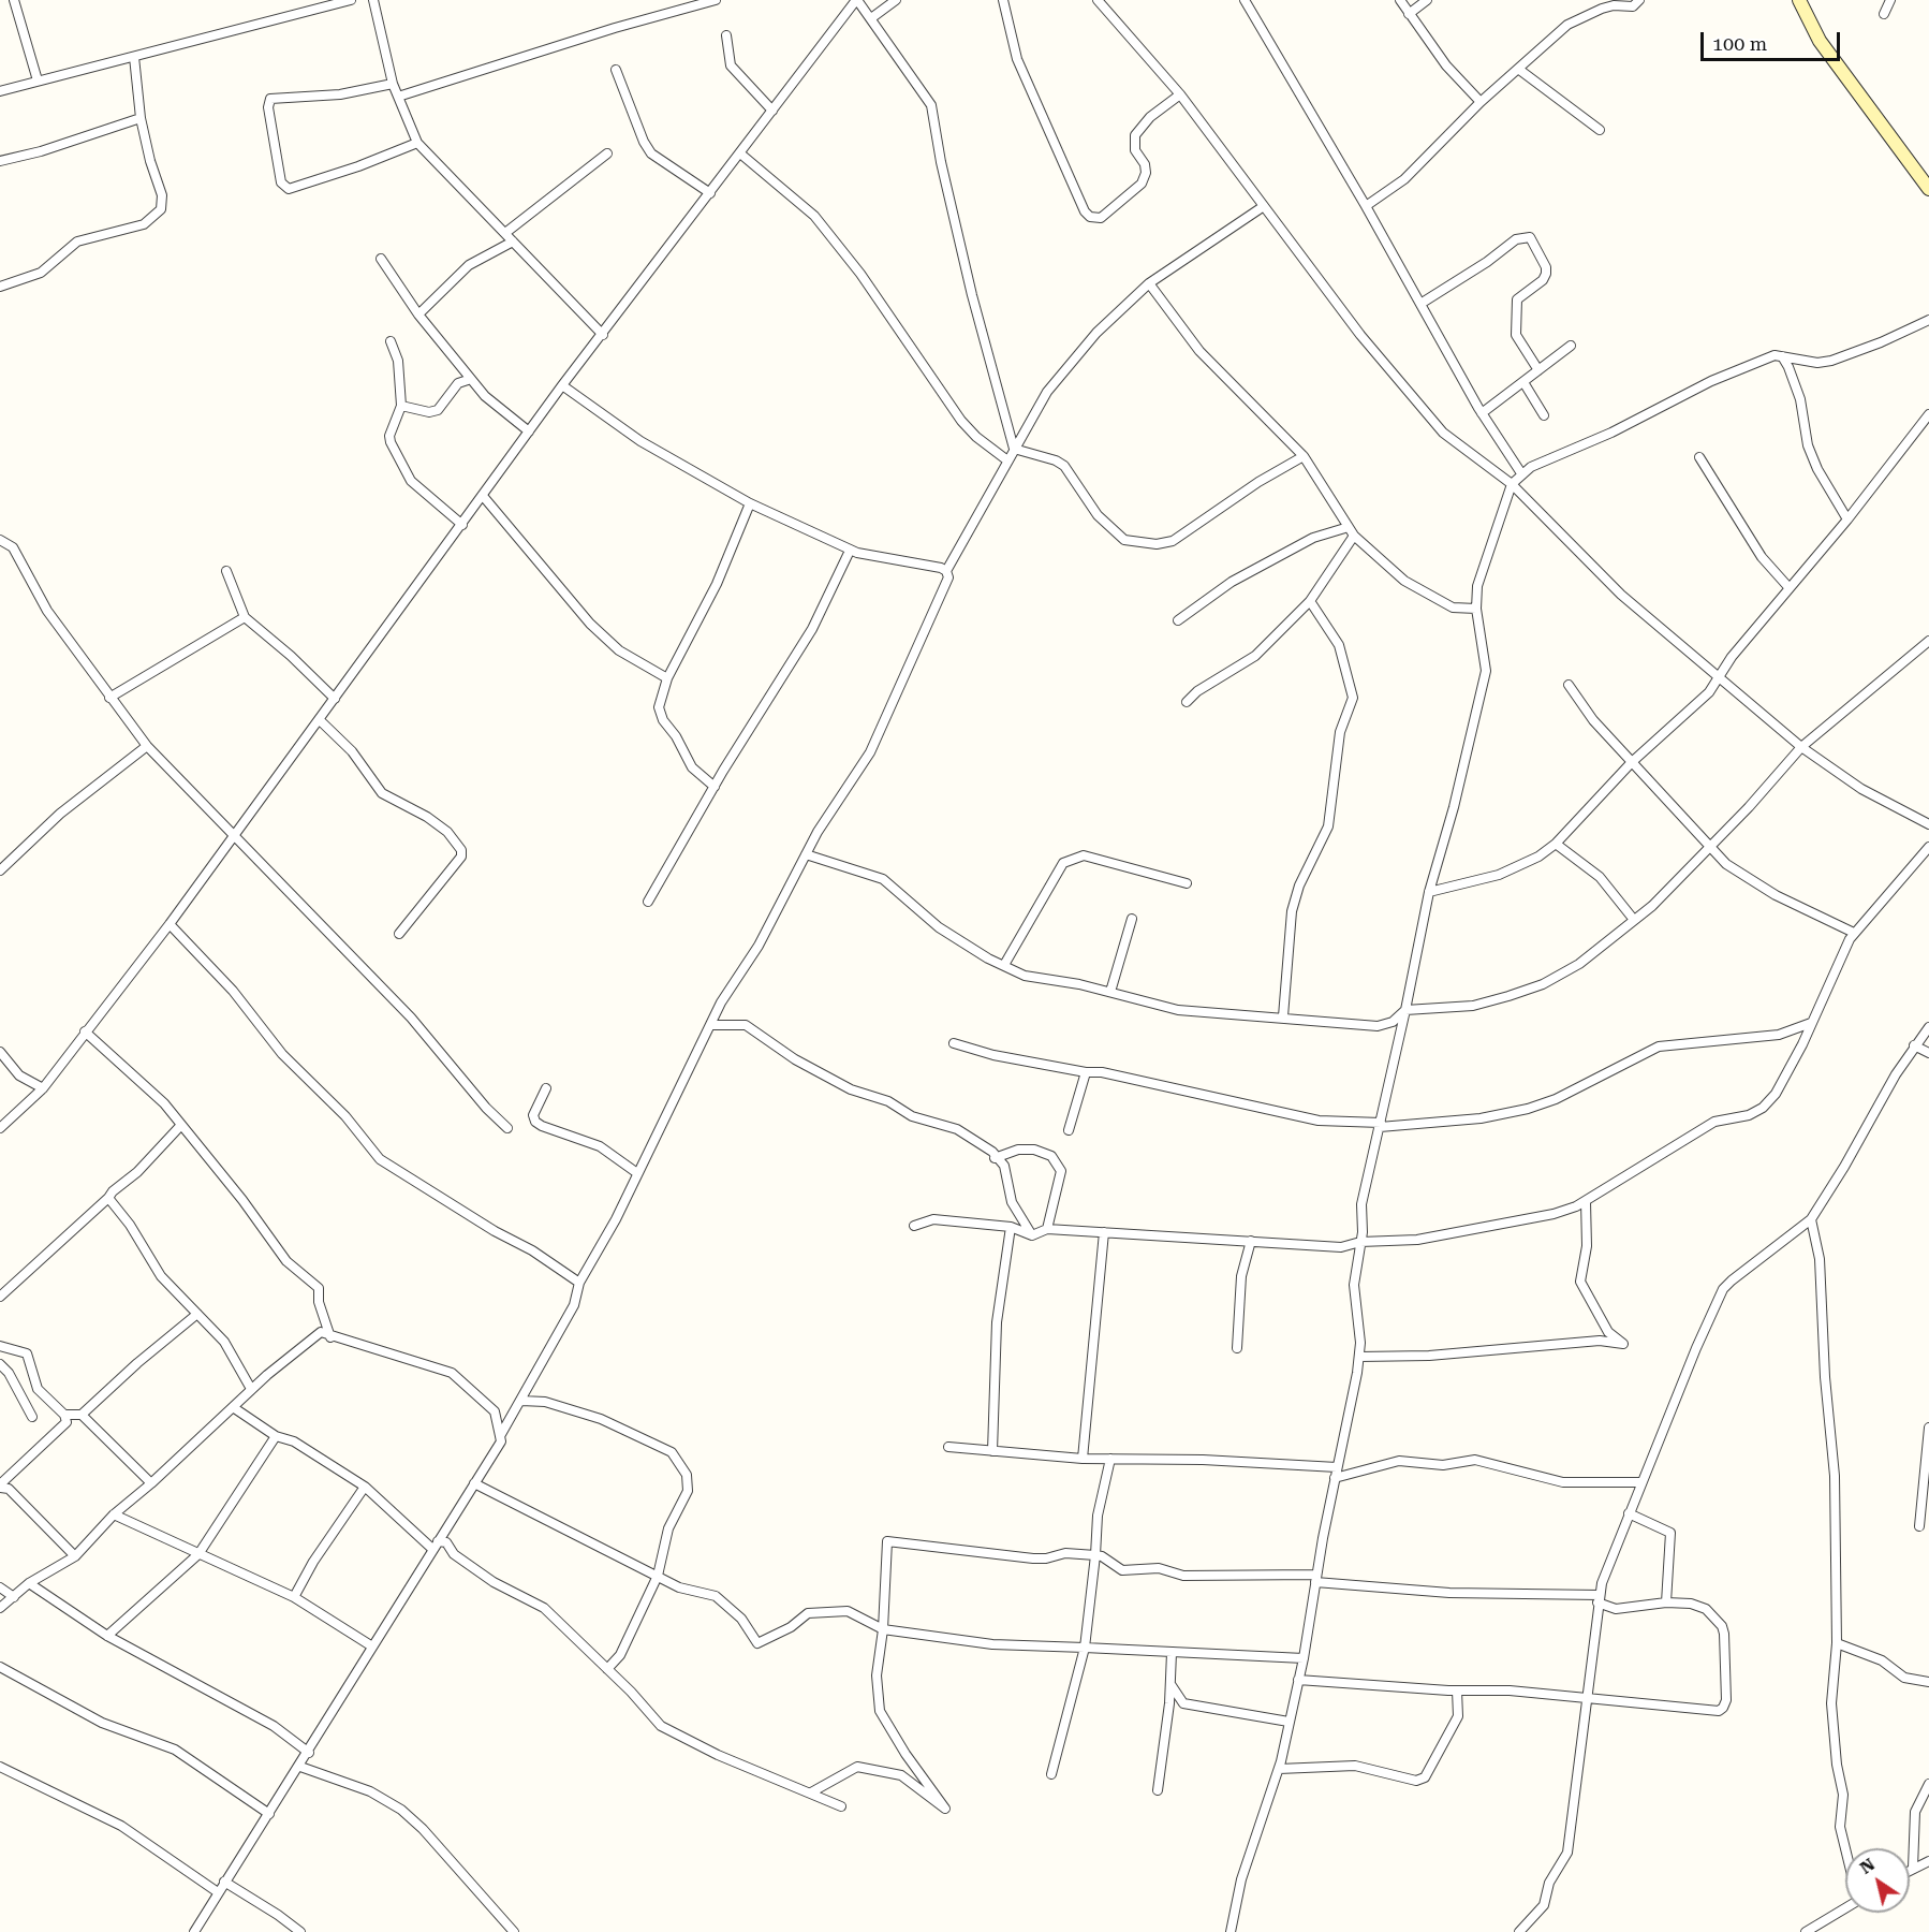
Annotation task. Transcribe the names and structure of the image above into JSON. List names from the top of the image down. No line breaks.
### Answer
{"scale_bar":"100 m","north":"top left"}
